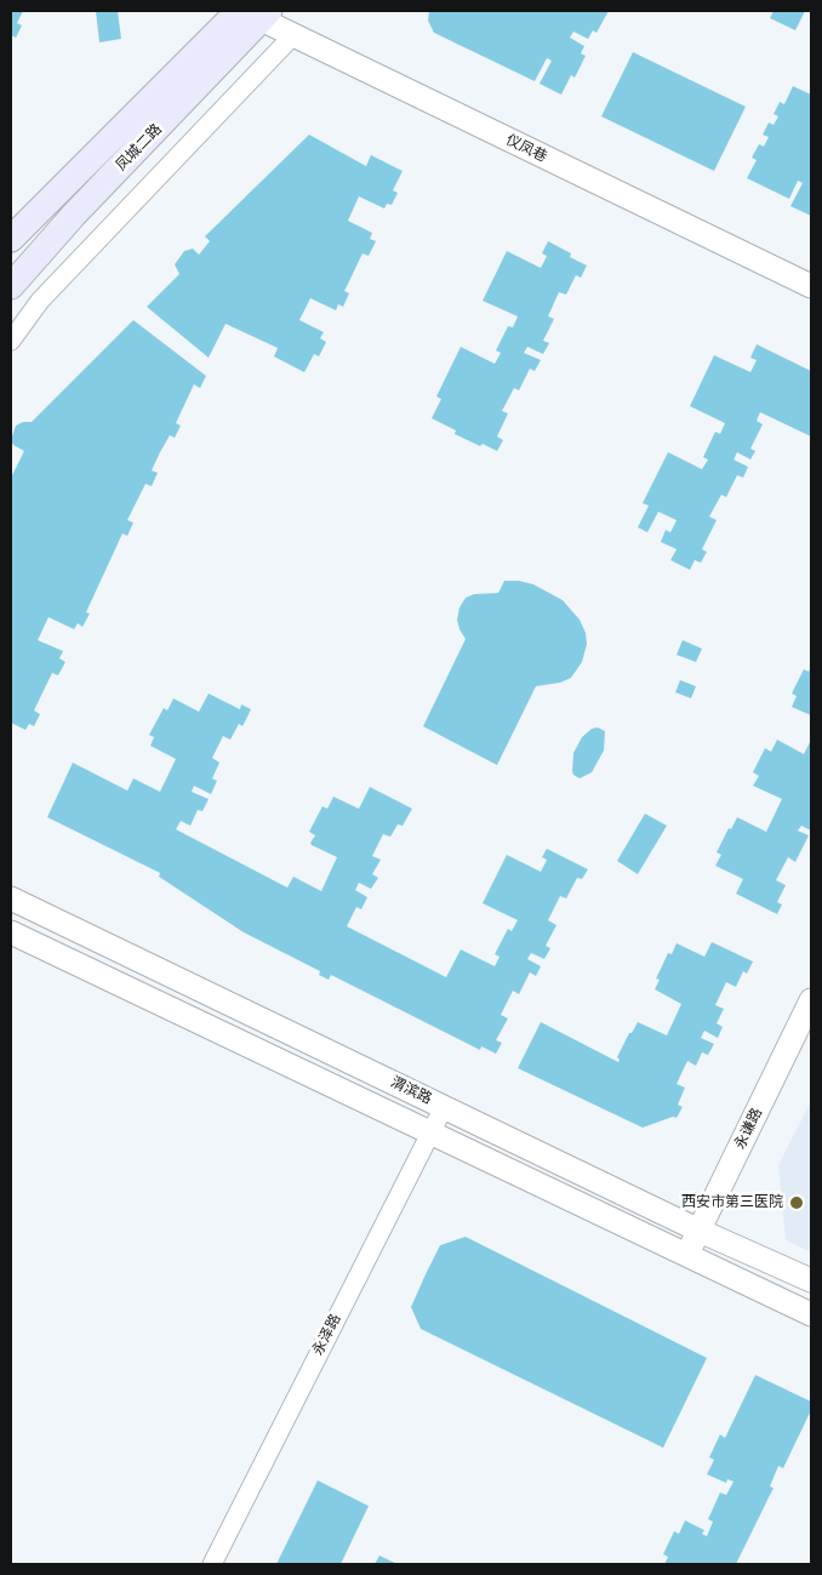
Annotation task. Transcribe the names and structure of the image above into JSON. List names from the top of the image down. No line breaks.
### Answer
{"streets":{"main road":["凤城二路"],"street":["仪凤巷","渭滨路","永谦路","永泽路"]},"crossings":[["凤城二路","仪凤巷"],["渭滨路","永谦路"],["渭滨路","永泽路"]],"places":["西安市第三医院"]}
